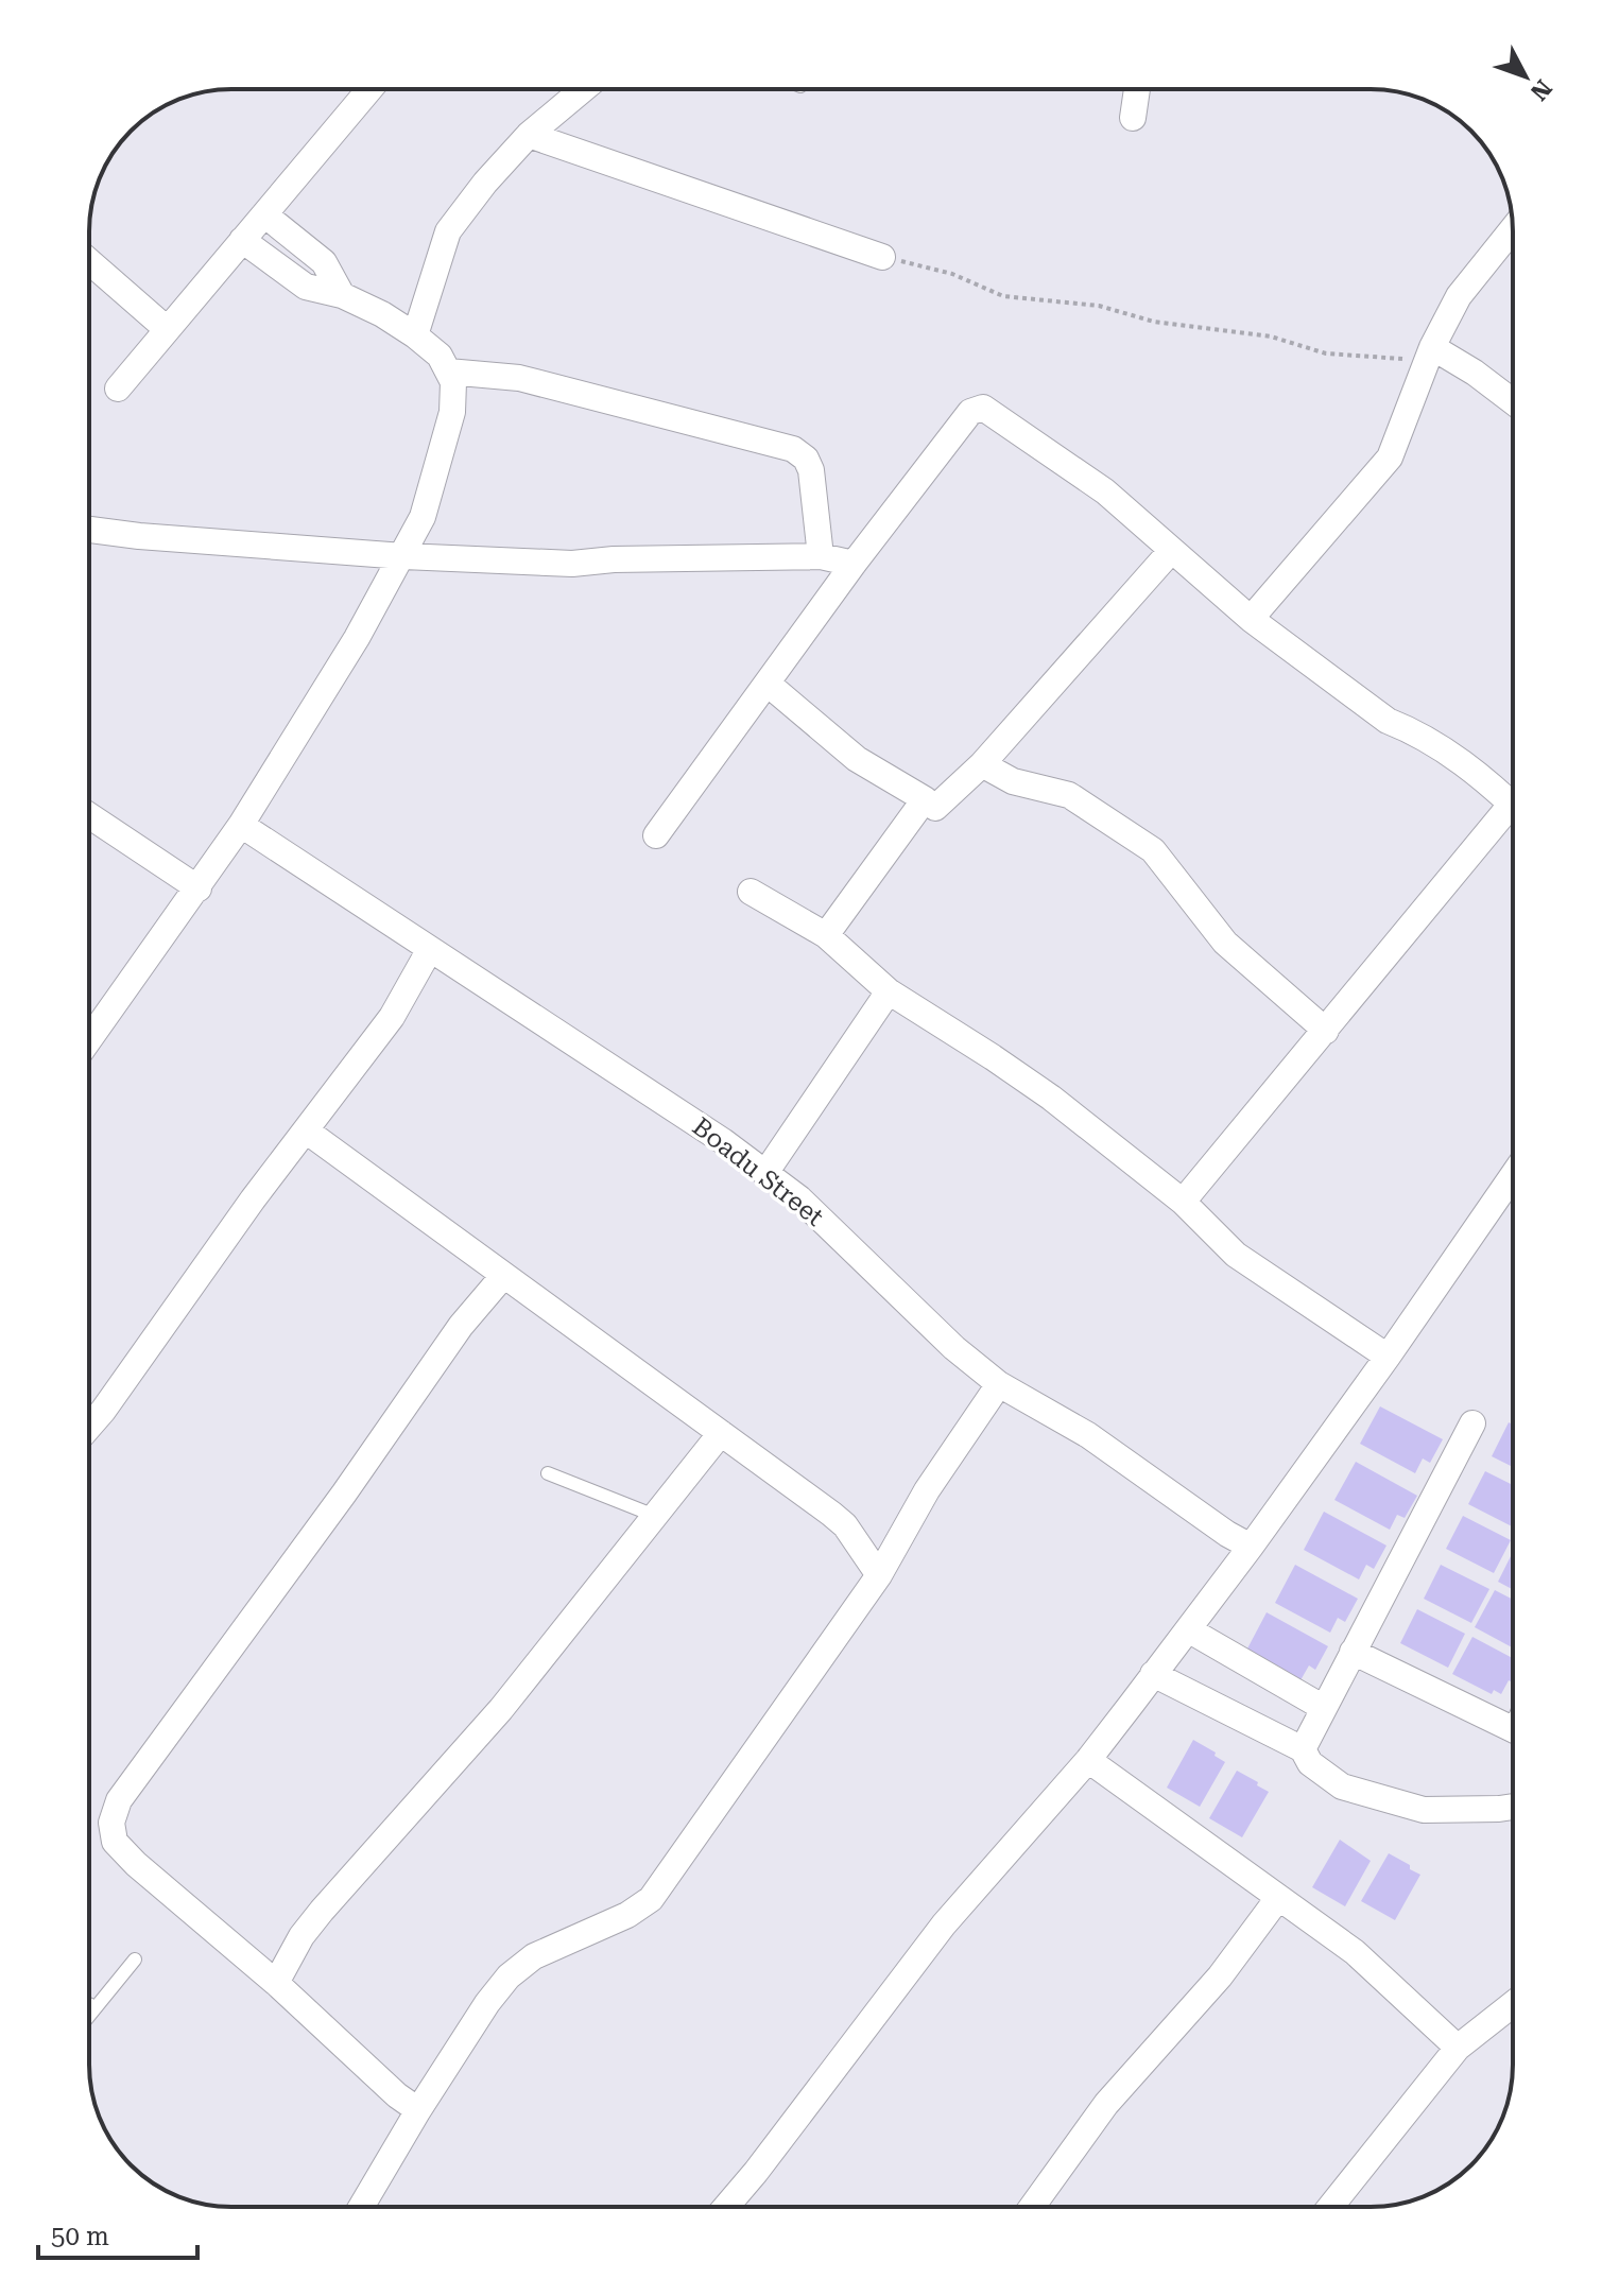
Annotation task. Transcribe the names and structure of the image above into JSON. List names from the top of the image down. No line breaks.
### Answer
{"streets":{"street":["Boadu Street"]},"scale_bar":"50 m","north":"bottom right"}
